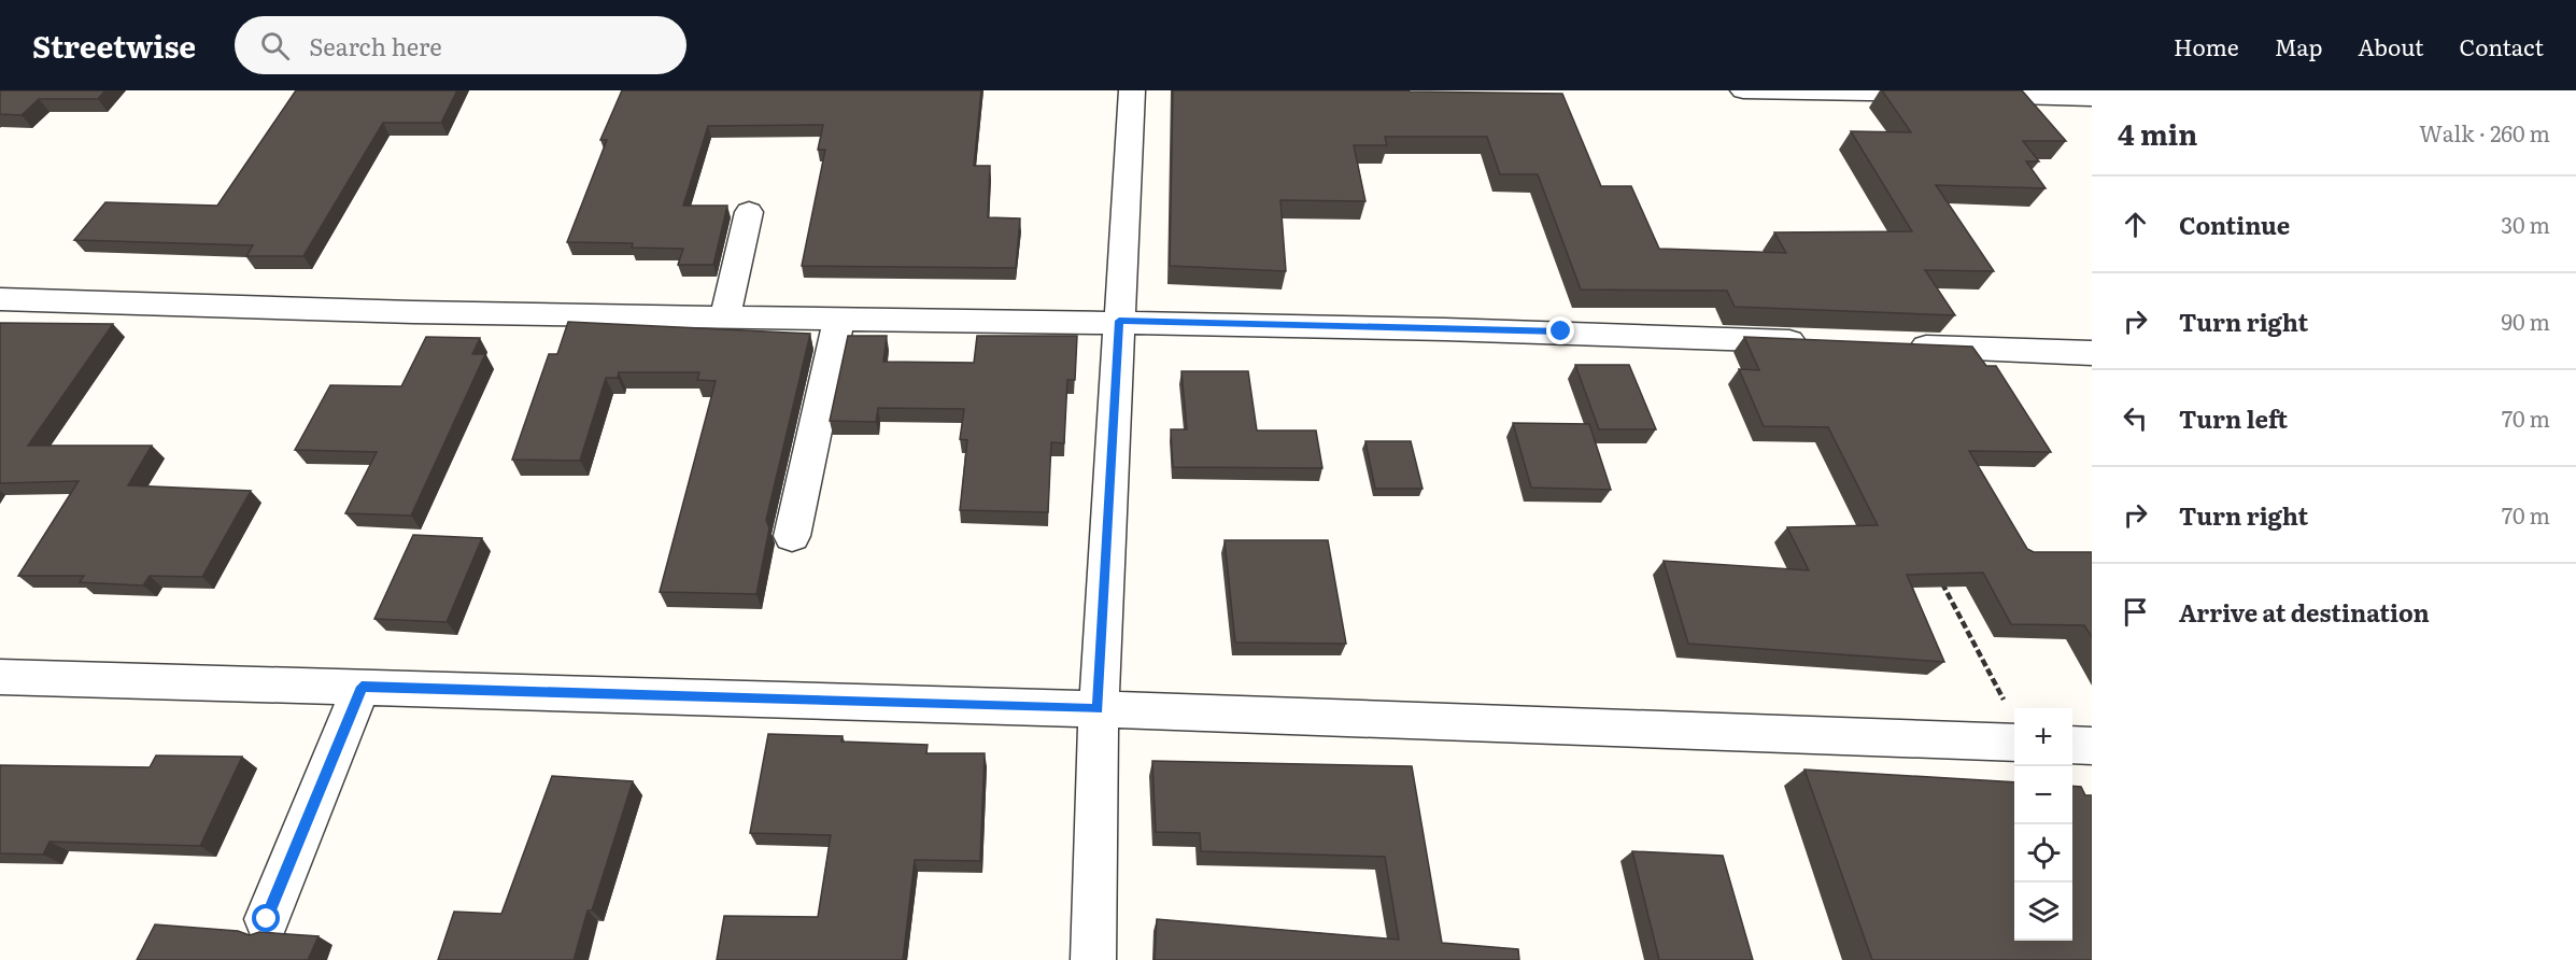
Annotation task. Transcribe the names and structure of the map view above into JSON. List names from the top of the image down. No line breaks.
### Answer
{"page":{"header":"Streetwise","search":"Search here","nav":["Home","Map","About","Contact"],"heading":["4 min","Walk · 260 m"],"list":[["Continue","30 m"],["Turn right","90 m"],["Turn left","70 m"],["Turn right","70 m"],"Arrive at destination"],"map_buttons":["+","−"]}}
